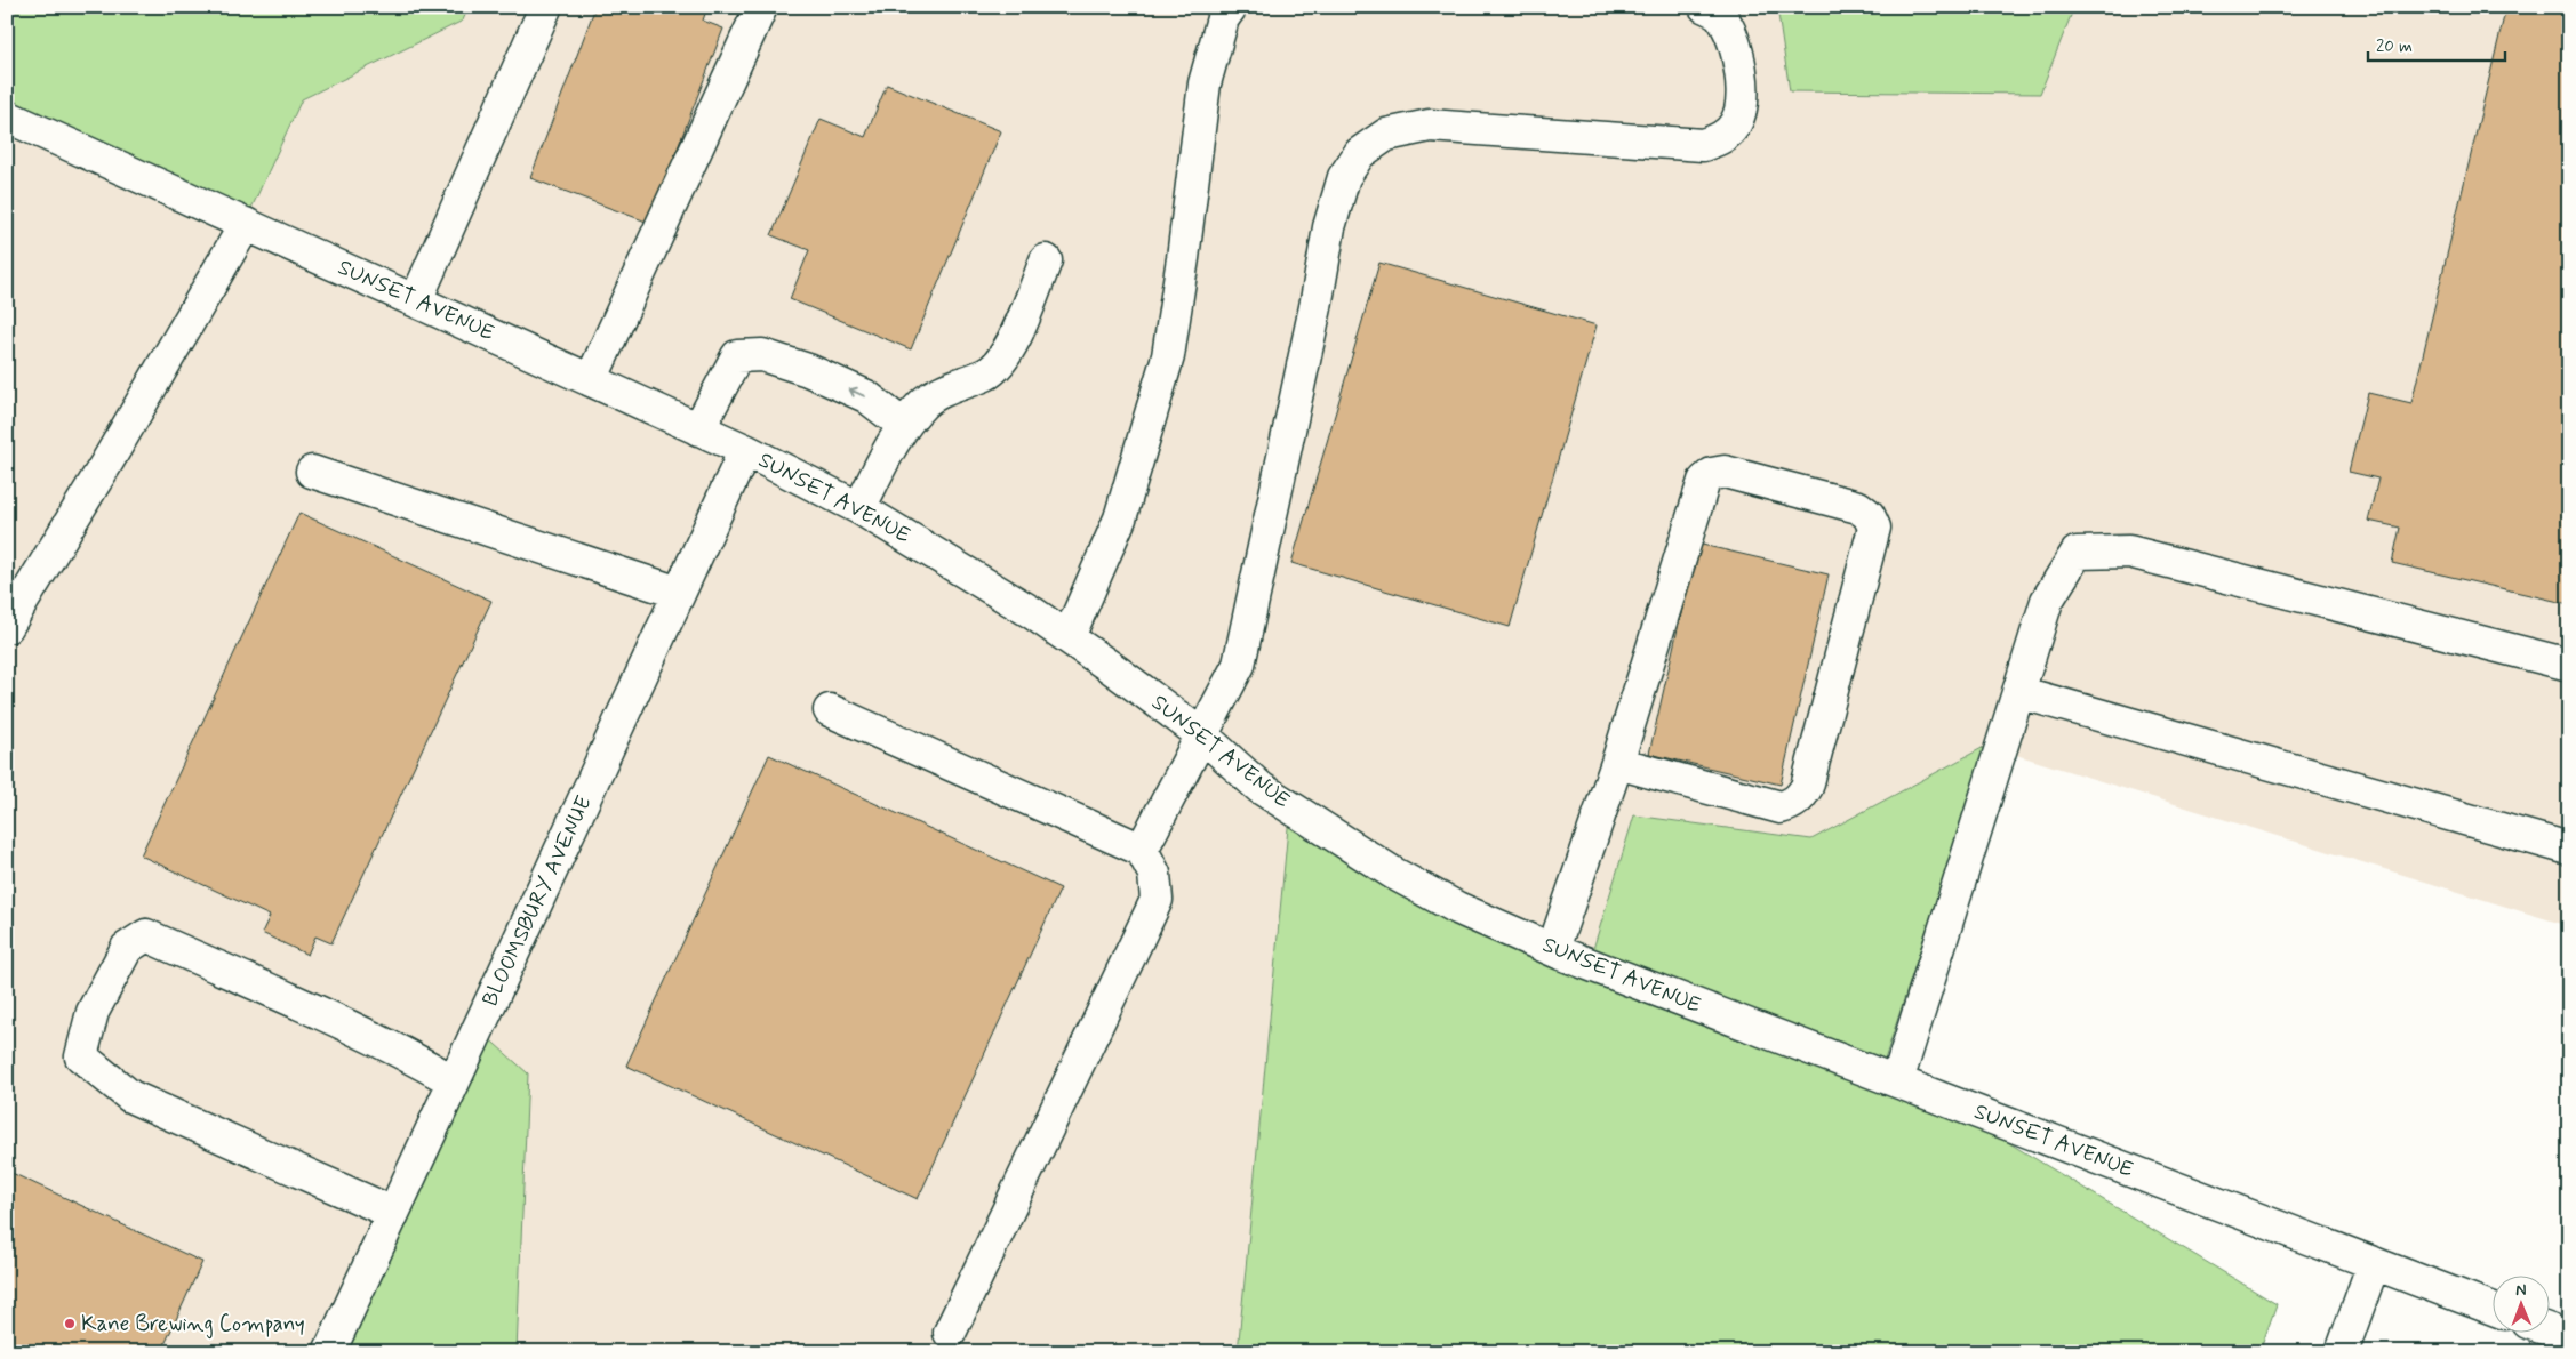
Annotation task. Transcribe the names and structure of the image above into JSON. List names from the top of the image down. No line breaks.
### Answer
{"streets":{"street":["SUNSET AVENUE","BLOOMSBURY AVENUE"]},"crossings":[["SUNSET AVENUE","BLOOMSBURY AVENUE"]],"places":["Kane Brewing Company"],"scale_bar":"20 m","north":"top"}
